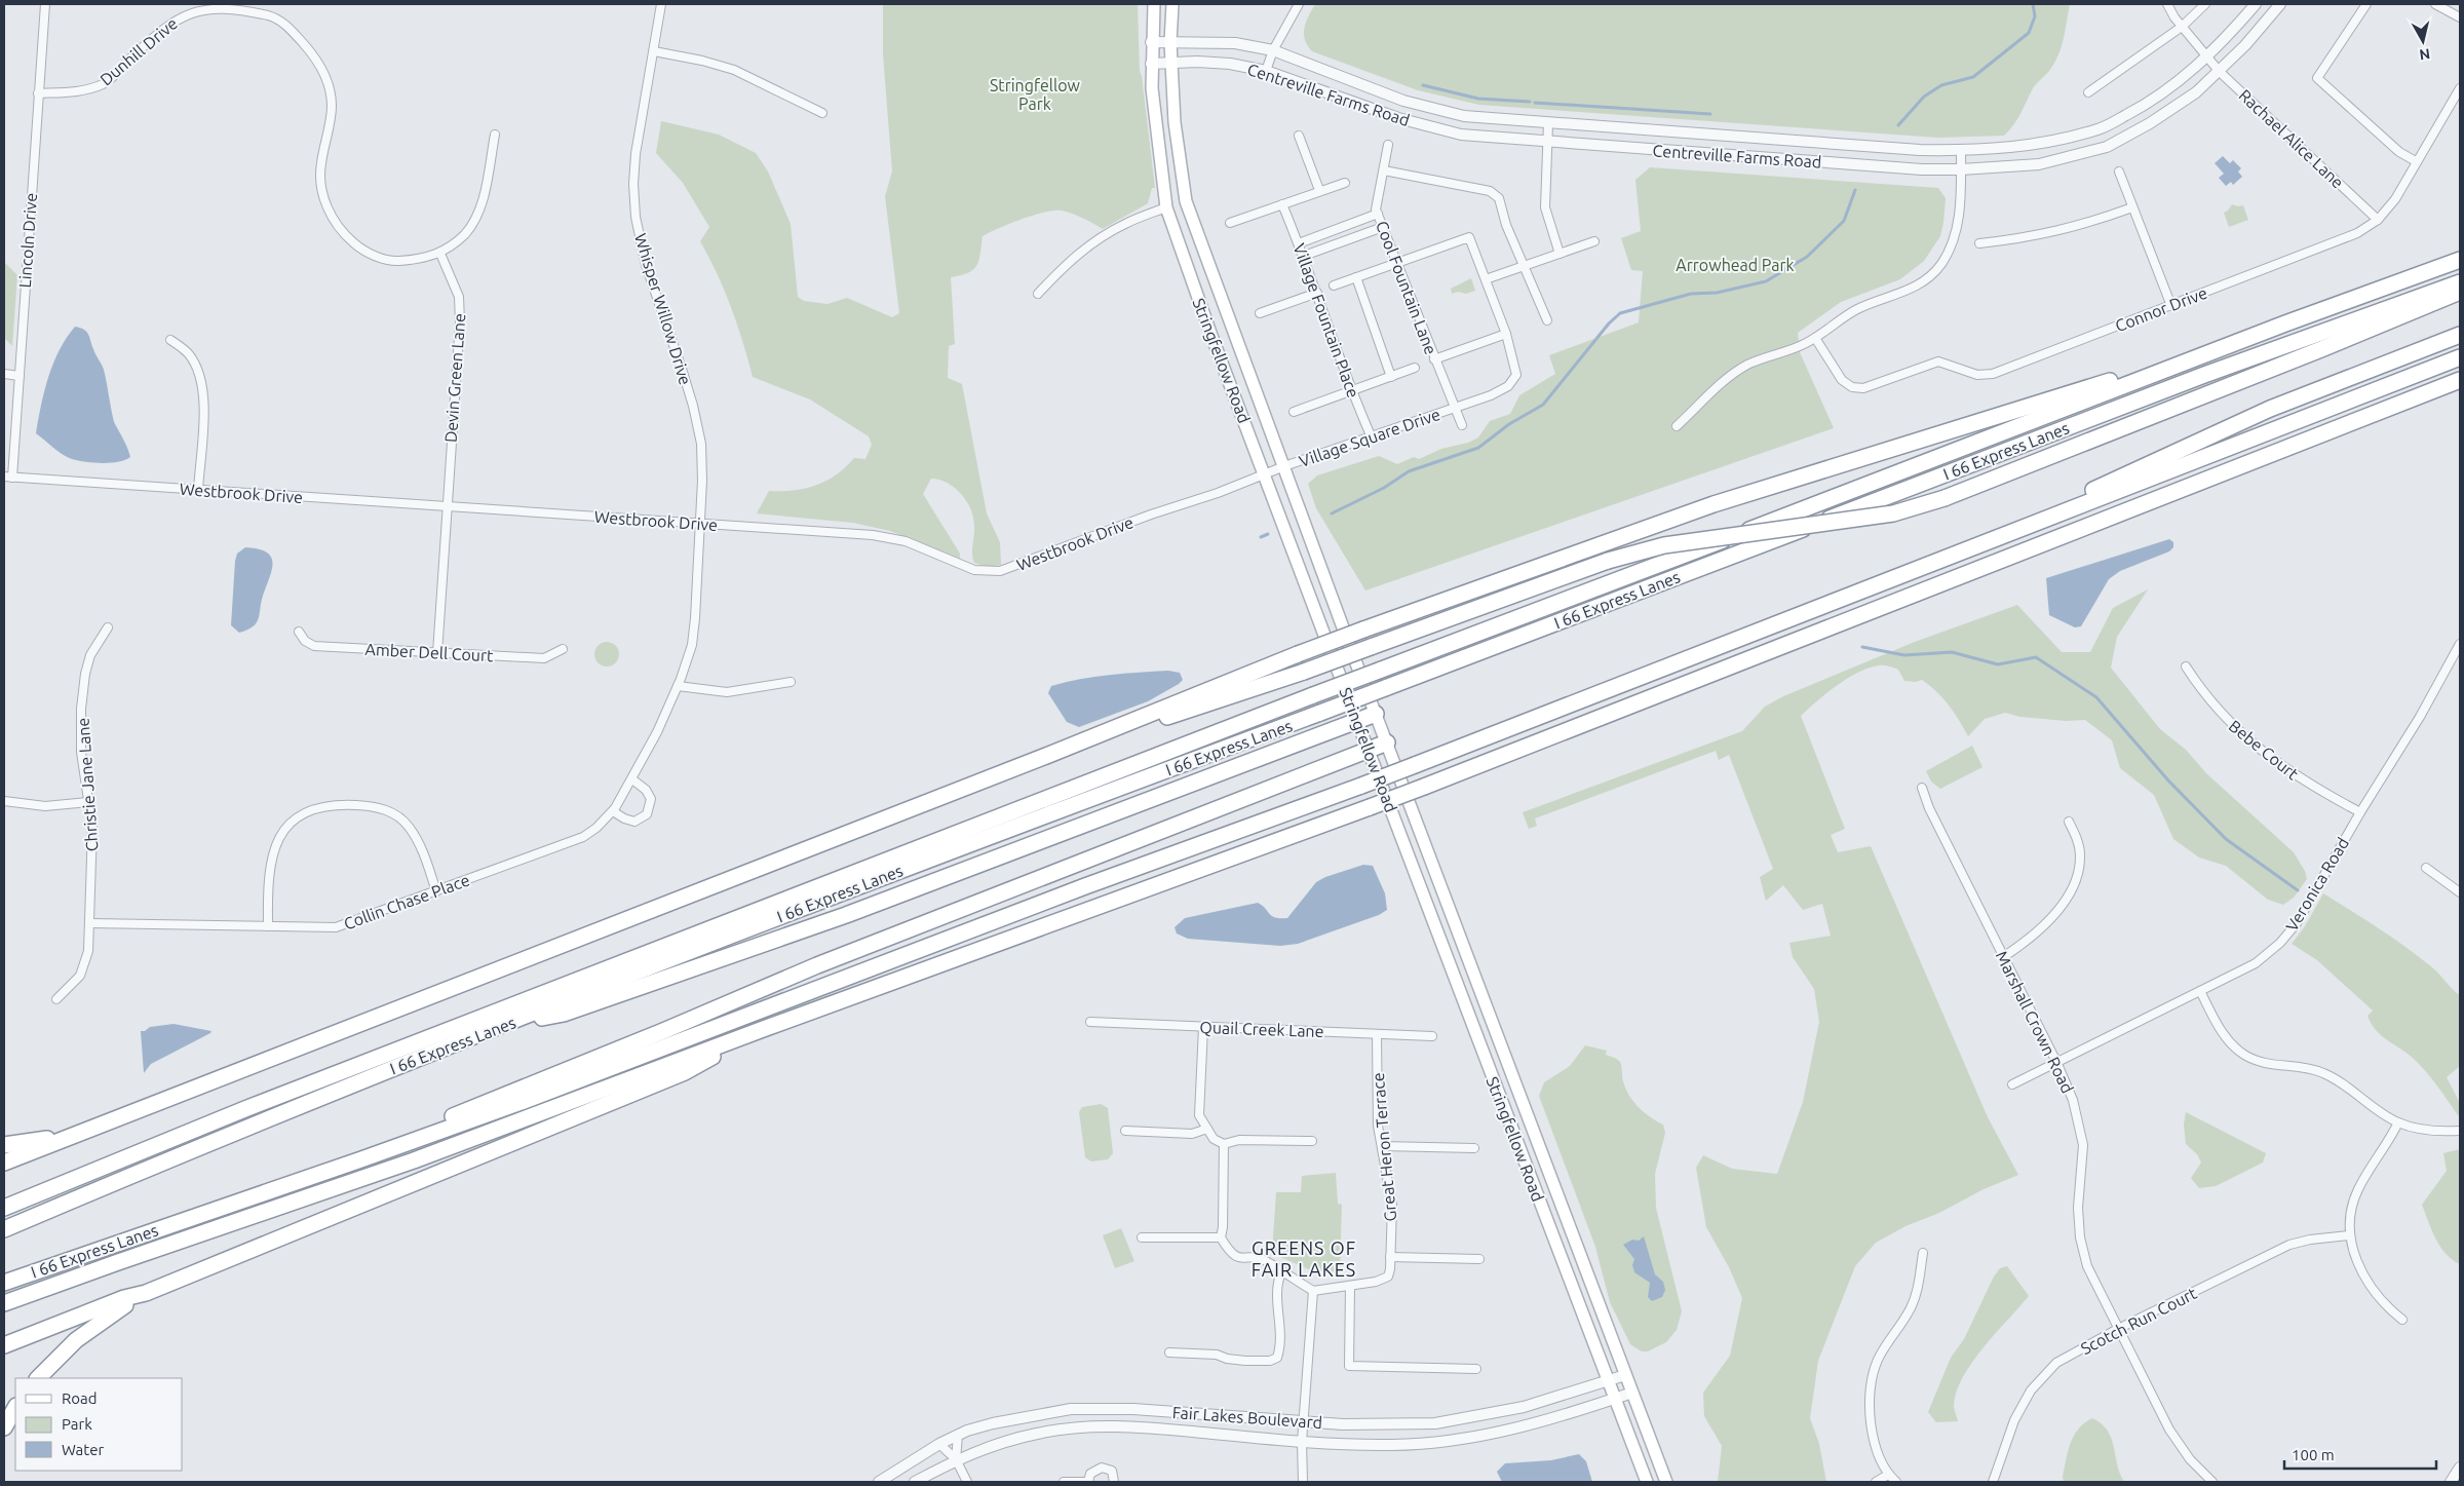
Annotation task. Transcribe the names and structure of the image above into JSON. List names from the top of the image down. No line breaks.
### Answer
{"streets":{"highway":["I 66 Express Lanes"],"main road":["Stringfellow Road"],"street":["Dunhill Drive","Centreville Farms Road","Rachael Alice Lane","Lincoln Drive","Cool Fountain Lane","Whisper Willow Drive","Connor Drive","Village Fountain Place","Devin Green Lane","Village Square Drive","Westbrook Drive","Amber Dell Court","Bebe Court","Christie Jane Lane","Veronica Road","Collin Chase Place","Marshall Crown Road","Quail Creek Lane","Great Heron Terrace","Scotch Run Court","Fair Lakes Boulevard"]},"crossings":[["Dunhill Drive","Lincoln Drive"],["Dunhill Drive","Devin Green Lane"],["Centreville Farms Road","Rachael Alice Lane"],["Centreville Farms Road","Stringfellow Road"],["Rachael Alice Lane","Connor Drive"],["Lincoln Drive","Westbrook Drive"],["Cool Fountain Lane","Village Square Drive"],["Whisper Willow Drive","Westbrook Drive"],["Whisper Willow Drive","Collin Chase Place"],["Village Fountain Place","Village Square Drive"],["Stringfellow Road","Village Square Drive"],["Stringfellow Road","Westbrook Drive"],["Stringfellow Road","Fair Lakes Boulevard"],["Devin Green Lane","Westbrook Drive"],["Devin Green Lane","Amber Dell Court"],["Village Square Drive","Westbrook Drive"],["Westbrook Drive","Collin Chase Place"],["Bebe Court","Veronica Road"],["Christie Jane Lane","Collin Chase Place"],["Veronica Road","Marshall Crown Road"],["Marshall Crown Road","Scotch Run Court"],["Quail Creek Lane","Great Heron Terrace"]],"districts":["GREENS OF FAIR LAKES"],"parks":["Stringfellow Park","Arrowhead Park"],"legend":["Road","Park","Water"],"scale_bar":"100 m","north":"bottom"}
